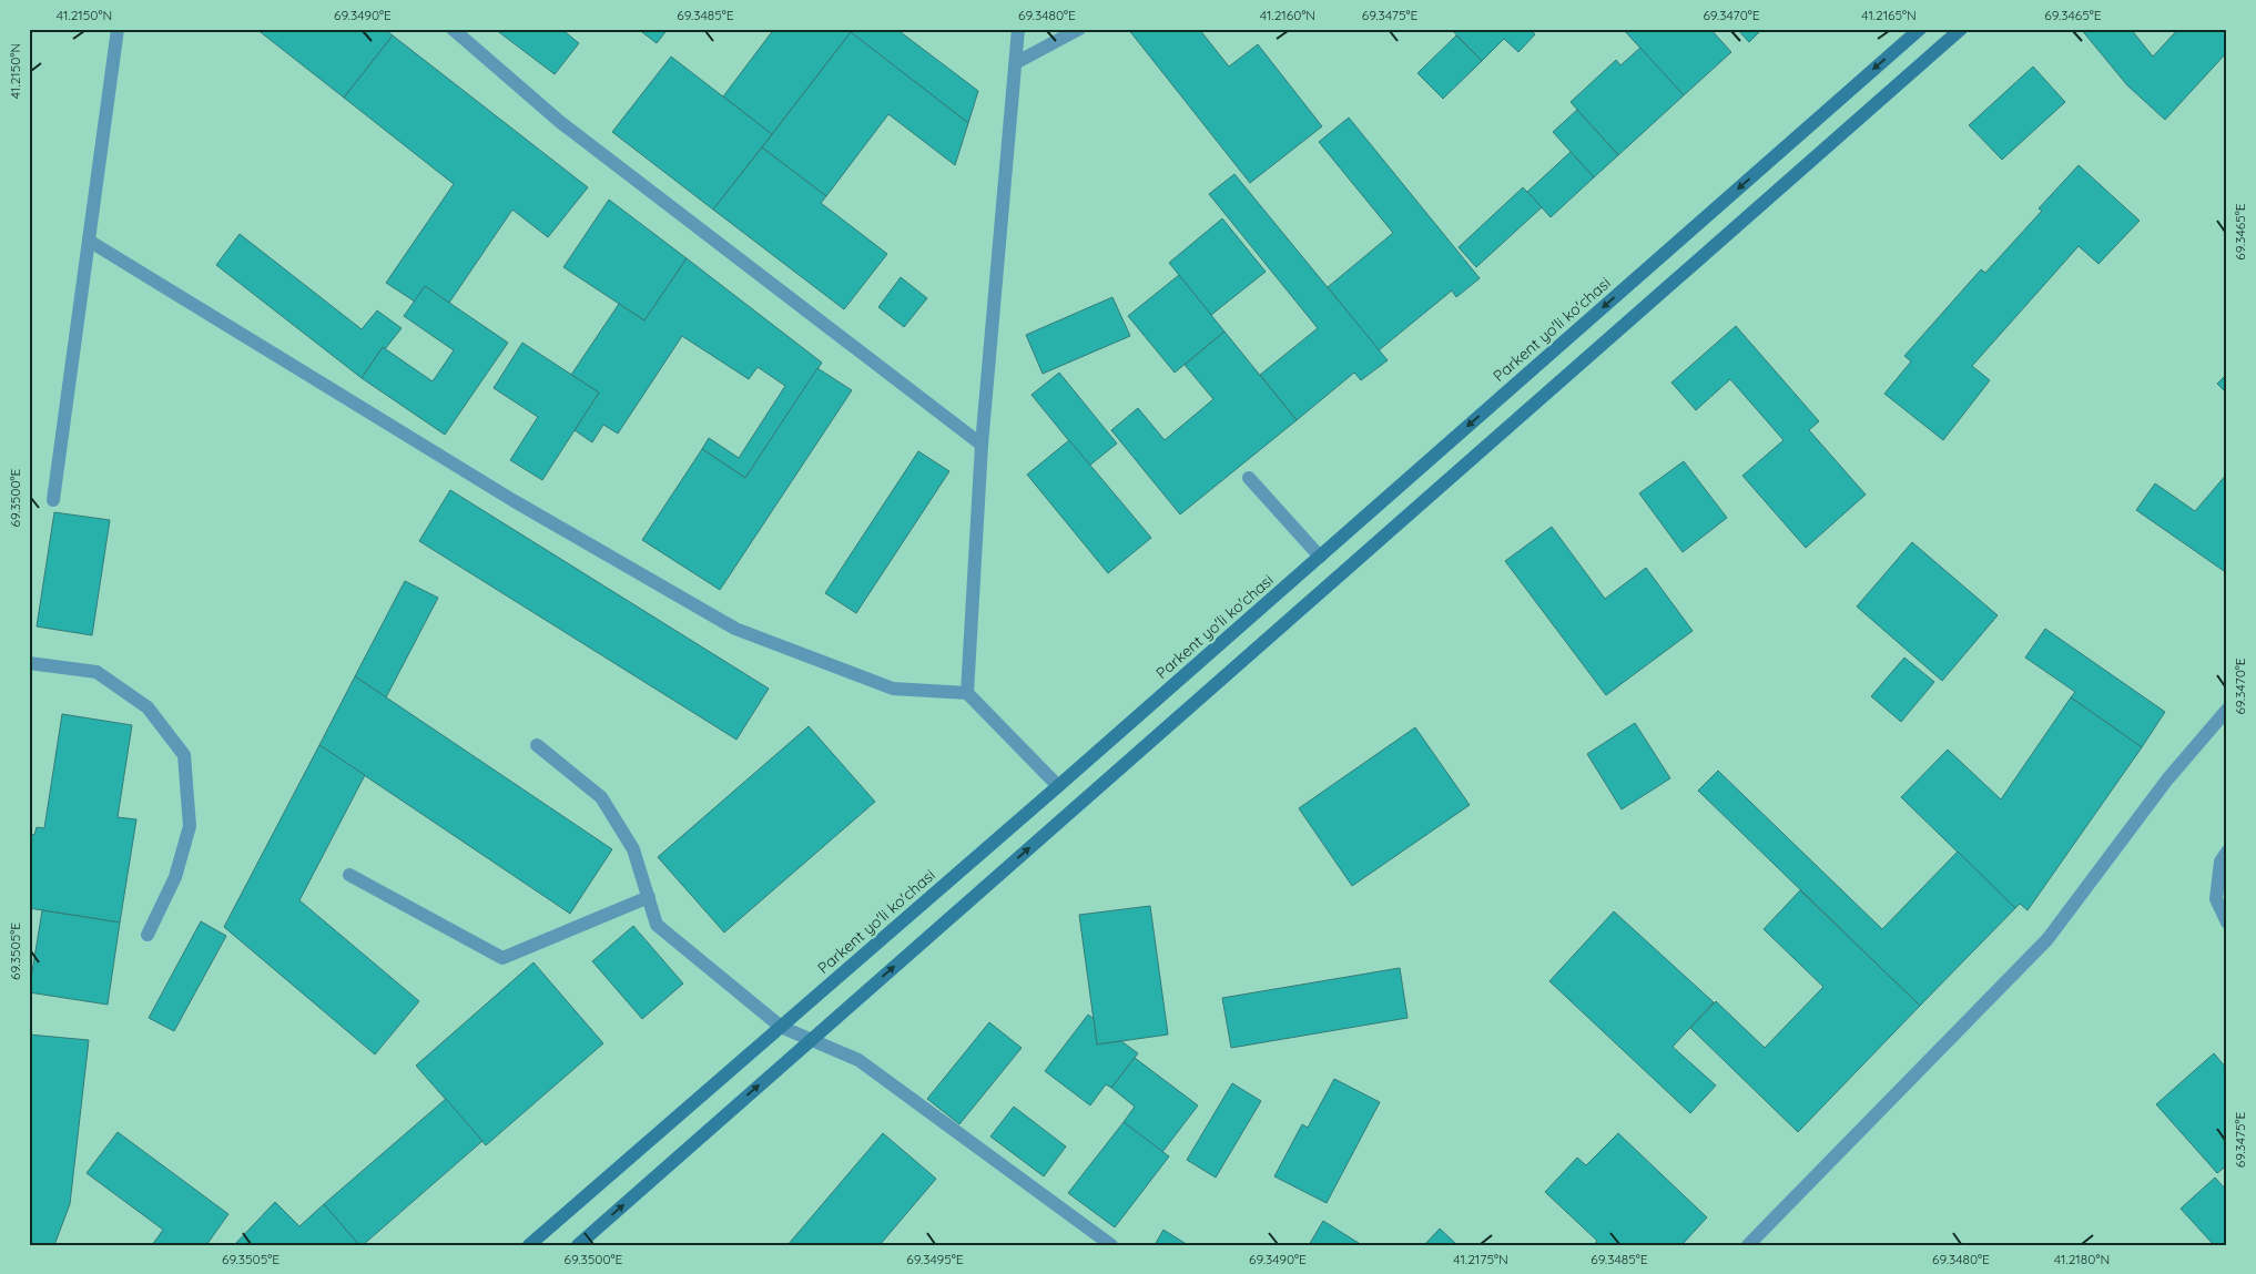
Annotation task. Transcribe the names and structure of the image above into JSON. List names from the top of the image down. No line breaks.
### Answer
{"streets":{"street":["Parkent yo'li ko'chasi"]},"coordinates":["41.2150°N","69.3490°E","69.3485°E","69.3480°E","41.2160°N","69.3475°E","69.3470°E","41.2165°N","69.3465°E","69.3500°E","69.3505°E","69.3495°E","41.2175°N","41.2180°N"]}
